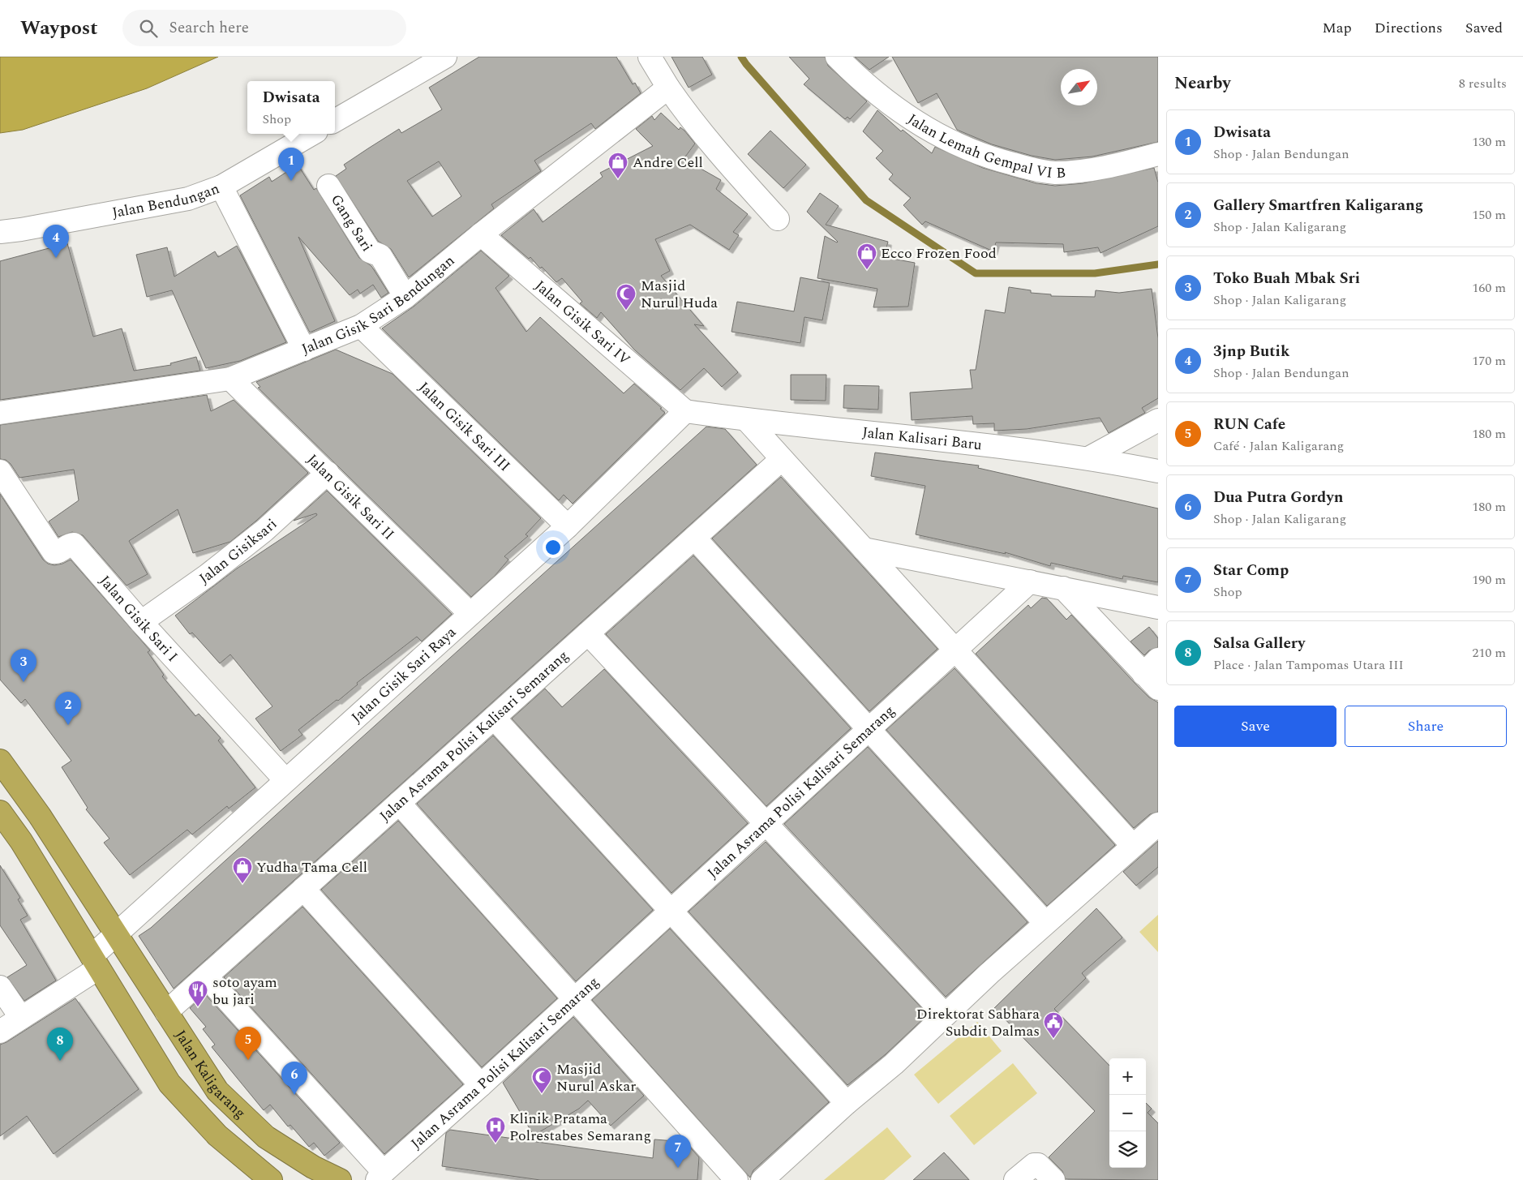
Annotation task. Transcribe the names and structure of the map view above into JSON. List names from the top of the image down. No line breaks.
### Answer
{"streets":{"highway":["Jalan Kaligarang"],"street":["Jalan Lemah Gempal VI B","Jalan Bendungan","Gang Sari","Jalan Gisik Sari Bendungan","Jalan Gisik Sari IV","Jalan Gisik Sari III","Jalan Kalisari Baru","Jalan Gisik Sari II","Jalan Gisiksari","Jalan Gisik Sari I","Jalan Gisik Sari Raya","Jalan Asrama Polisi Kalisari Semarang"]},"crossings":[["Gang Sari","Jalan Gisik Sari Bendungan"],["Jalan Gisik Sari Bendungan","Jalan Gisik Sari IV"],["Jalan Gisik Sari Bendungan","Jalan Gisik Sari III"],["Jalan Gisik Sari Bendungan","Jalan Gisik Sari II"],["Jalan Gisik Sari IV","Jalan Kalisari Baru"],["Jalan Gisik Sari IV","Jalan Gisik Sari Raya"],["Jalan Gisik Sari III","Jalan Gisik Sari Raya"],["Jalan Kalisari Baru","Jalan Gisik Sari Raya"],["Jalan Gisik Sari II","Jalan Gisiksari"],["Jalan Gisik Sari II","Jalan Gisik Sari Raya"],["Jalan Gisiksari","Jalan Gisik Sari I"],["Jalan Gisik Sari I","Jalan Gisik Sari Raya"],["Jalan Gisik Sari Raya","Jalan Kaligarang"],["Jalan Asrama Polisi Kalisari Semarang","Jalan Kaligarang"]],"places":{"shop":["Andre Cell","Ecco Frozen Food","Yudha Tama Cell"],"mosque":["Masjid Nurul Huda","Masjid Nurul Askar"],"restaurant":["soto ayam bu jari"],"public building":["Direktorat Sabhara Subdit Dalmas"],"hospital":["Klinik Pratama Polrestabes Semarang"]},"north":"top right","page":{"header":"Waypost","search":"Search here","nav":["Map","Directions","Saved"],"heading":["Nearby","8 results"],"popup":["Dwisata","Shop"],"list":[{"mark":"1","name":"Dwisata","note":"Shop · Jalan Bendungan","value":"130 m"},{"mark":"2","name":"Gallery Smartfren Kaligarang","note":"Shop · Jalan Kaligarang","value":"150 m"},{"mark":"3","name":"Toko Buah Mbak Sri","note":"Shop · Jalan Kaligarang","value":"160 m"},{"mark":"4","name":"3jnp Butik","note":"Shop · Jalan Bendungan","value":"170 m"},{"mark":"5","name":"RUN Cafe","note":"Café · Jalan Kaligarang","value":"180 m"},{"mark":"6","name":"Dua Putra Gordyn","note":"Shop · Jalan Kaligarang","value":"180 m"},{"mark":"7","name":"Star Comp","note":"Shop","value":"190 m"},{"mark":"8","name":"Salsa Gallery","note":"Place · Jalan Tampomas Utara III","value":"210 m"}],"pins":["1","4","3","2","5","8","6","7"],"buttons":["Save","Share"],"map_buttons":["+","−"]}}
